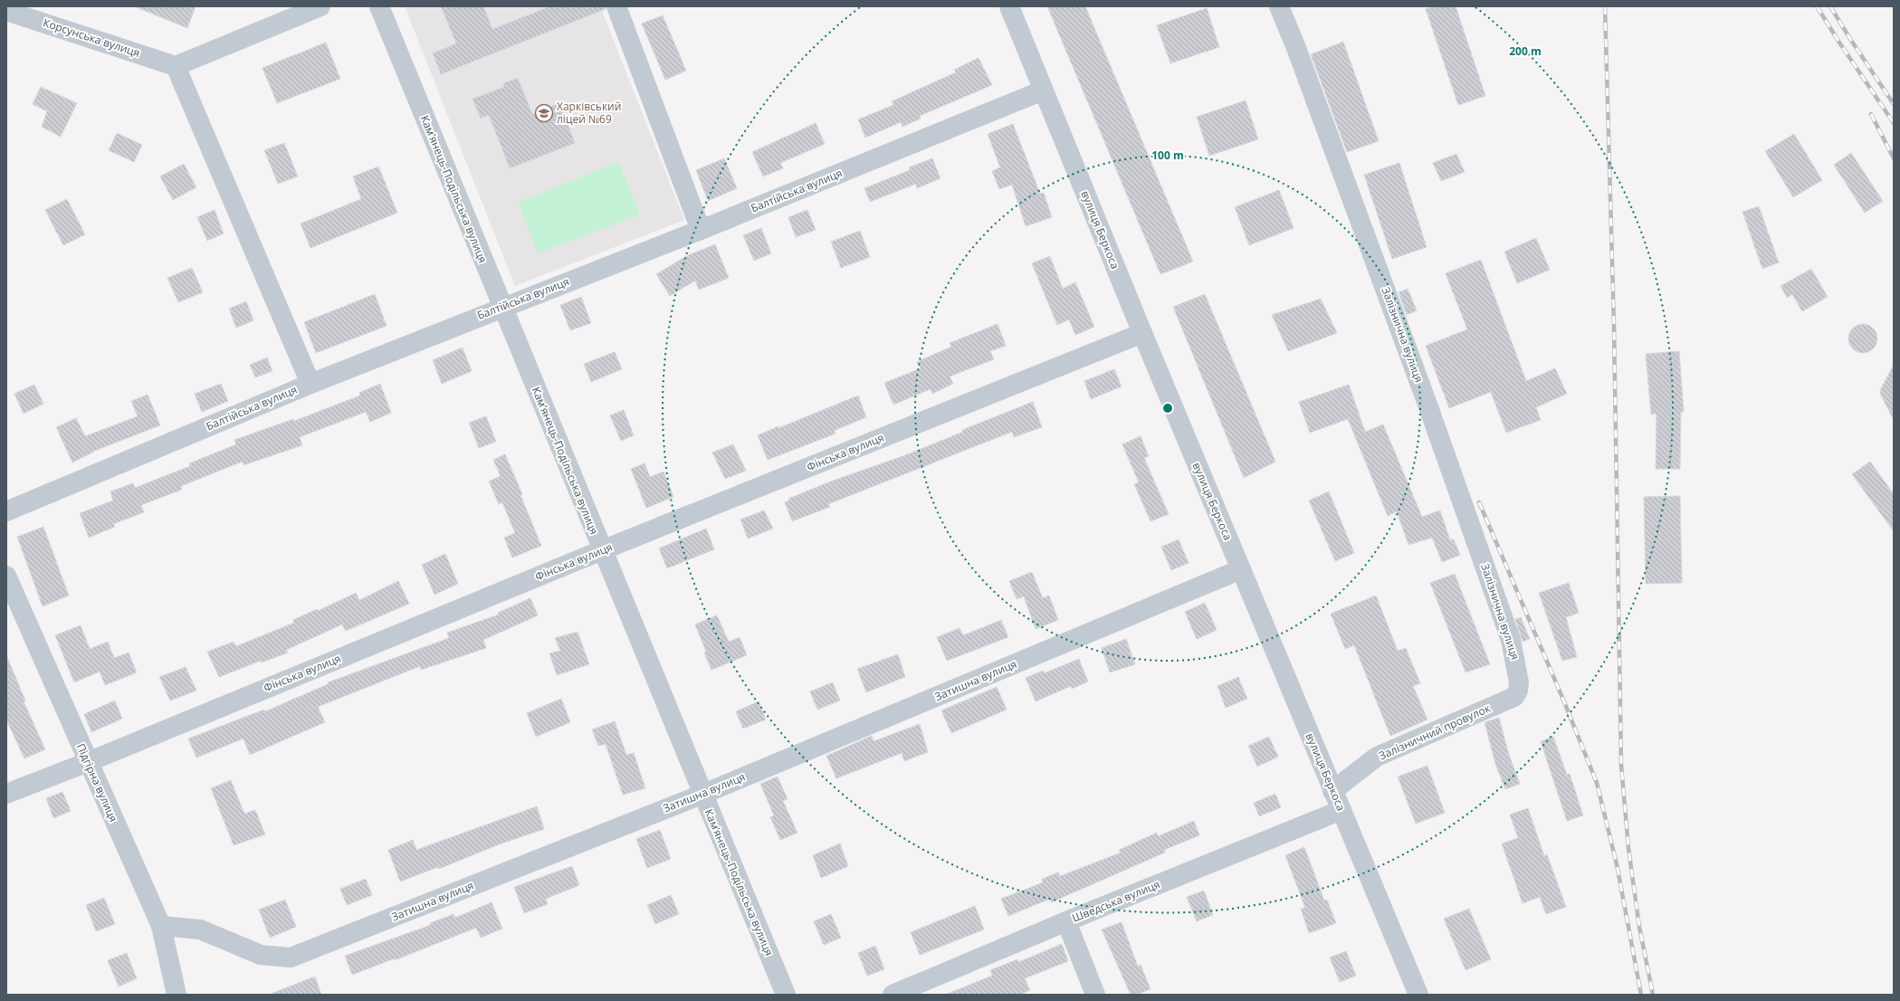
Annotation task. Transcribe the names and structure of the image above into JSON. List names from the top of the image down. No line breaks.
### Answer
{"streets":{"street":["Корсунська вулиця","Кам’янець-Подільська вулиця","Балтійська вулиця","вулиця Беркоса","Залізнична вулиця","Фінська вулиця","Затишна вулиця","Залізничний провулок","Підгірна вулиця","Шведська вулиця"]},"crossings":[["Кам’янець-Подільська вулиця","Балтійська вулиця"],["Кам’янець-Подільська вулиця","Фінська вулиця"],["Кам’янець-Подільська вулиця","Затишна вулиця"],["Балтійська вулиця","вулиця Беркоса"],["вулиця Беркоса","Фінська вулиця"],["вулиця Беркоса","Затишна вулиця"],["вулиця Беркоса","Залізничний провулок"],["вулиця Беркоса","Шведська вулиця"],["Залізнична вулиця","Залізничний провулок"],["Фінська вулиця","Підгірна вулиця"],["Затишна вулиця","Підгірна вулиця"]],"places":{"school or university":["Харківський ліцей №69"]},"rings":["200 m","100 m"]}
